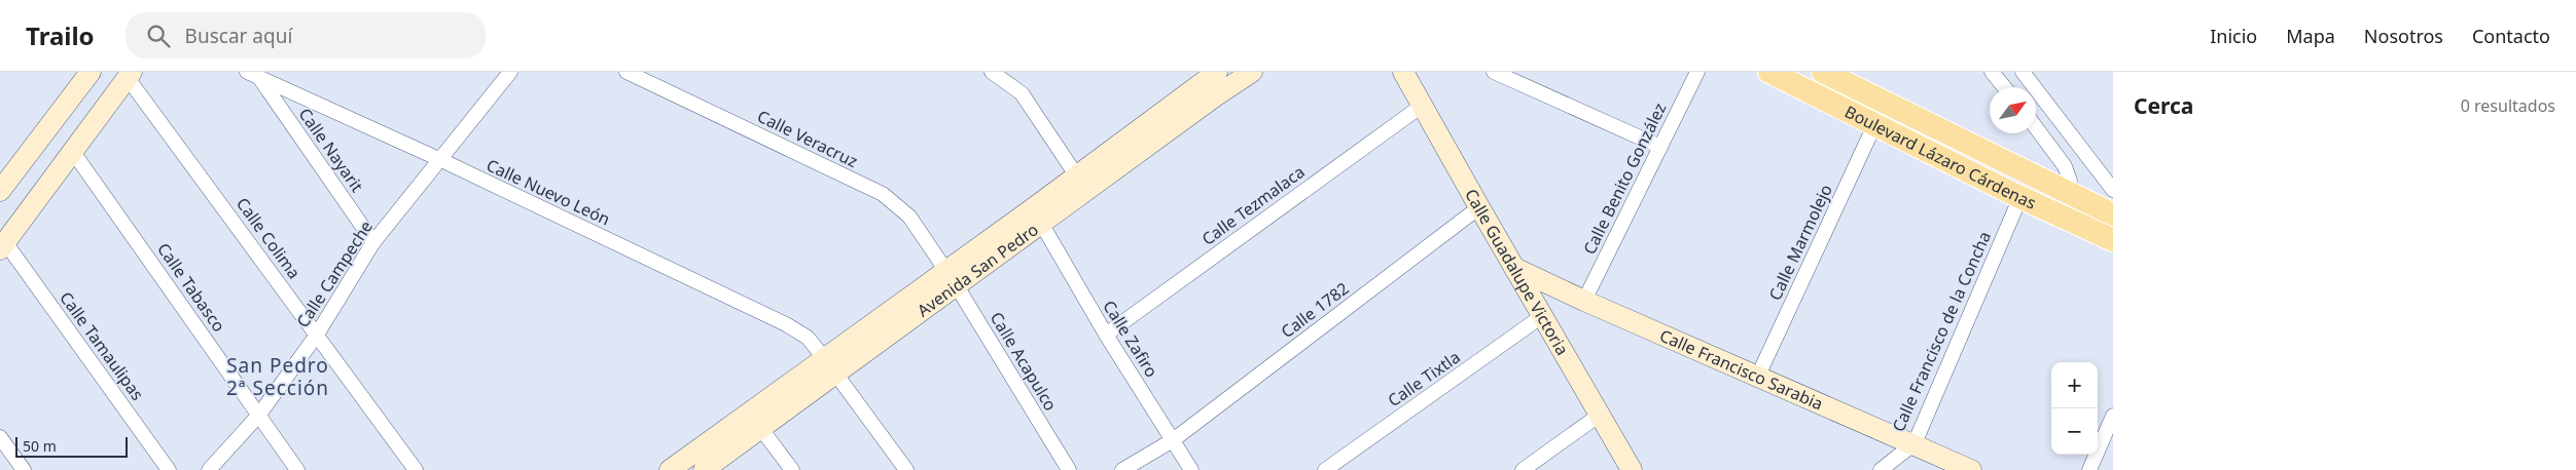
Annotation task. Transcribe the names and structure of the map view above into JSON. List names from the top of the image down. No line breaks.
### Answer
{"streets":{"main road":["Boulevard Lázaro Cárdenas"],"street":["Calle Veracruz","Calle Nayarit","Calle Benito González","Calle Nuevo León","Calle Tezmalaca","Calle Colima","Calle Marmolejo","Avenida San Pedro","Calle Guadalupe Victoria","Calle Campeche","Calle Tabasco","Calle 1782","Calle Francisco de la Concha","Calle Zafiro","Calle Tamaulipas","Calle Acapulco","Calle Francisco Sarabia","Calle Tixtla"]},"crossings":[["Calle Veracruz","Avenida San Pedro"],["Calle Veracruz","Calle Acapulco"],["Calle Nayarit","Calle Nuevo León"],["Calle Nayarit","Calle Campeche"],["Boulevard Lázaro Cárdenas","Calle Marmolejo"],["Boulevard Lázaro Cárdenas","Calle Francisco de la Concha"],["Calle Benito González","Calle Francisco Sarabia"],["Calle Nuevo León","Avenida San Pedro"],["Calle Nuevo León","Calle Campeche"],["Calle Tezmalaca","Calle Guadalupe Victoria"],["Calle Tezmalaca","Calle Zafiro"],["Calle Colima","Calle Campeche"],["Calle Marmolejo","Calle Francisco Sarabia"],["Avenida San Pedro","Calle Zafiro"],["Avenida San Pedro","Calle Acapulco"],["Calle Guadalupe Victoria","Calle 1782"],["Calle Guadalupe Victoria","Calle Francisco Sarabia"],["Calle Guadalupe Victoria","Calle Tixtla"],["Calle Campeche","Calle Tabasco"],["Calle 1782","Calle Zafiro"],["Calle Francisco de la Concha","Calle Francisco Sarabia"]],"districts":["San Pedro 2ª Sección"],"scale_bar":"50 m","north":"top right","page":{"header":"Trailo","search":"Buscar aquí","nav":["Inicio","Mapa","Nosotros","Contacto"],"heading":["Cerca","0 resultados"],"map_buttons":["+","−"],"scale":"50 m"}}
